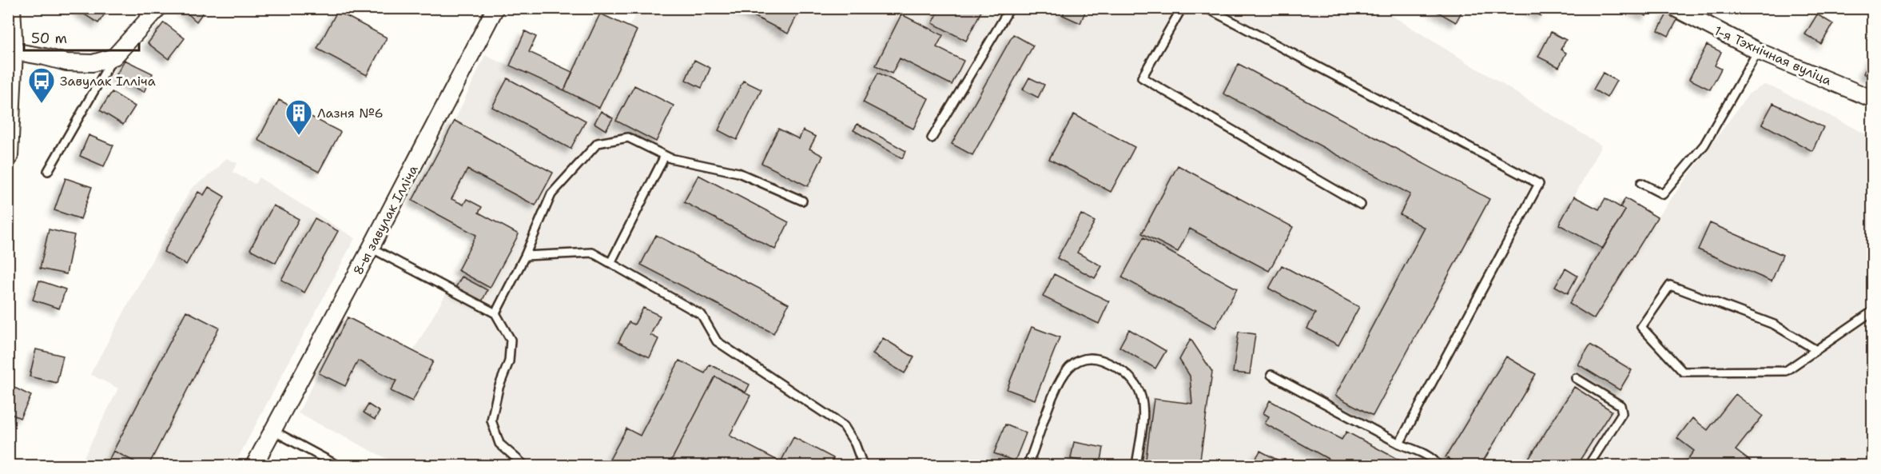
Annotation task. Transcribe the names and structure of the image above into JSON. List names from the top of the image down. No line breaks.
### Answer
{"streets":{"street":["1-я Тэхнічная вуліца","8-ы завулак Ілліча"]},"places":{"bus stop":["Завулак Ілліча"],"building":["Лазня №6"]},"scale_bar":"50 m"}
